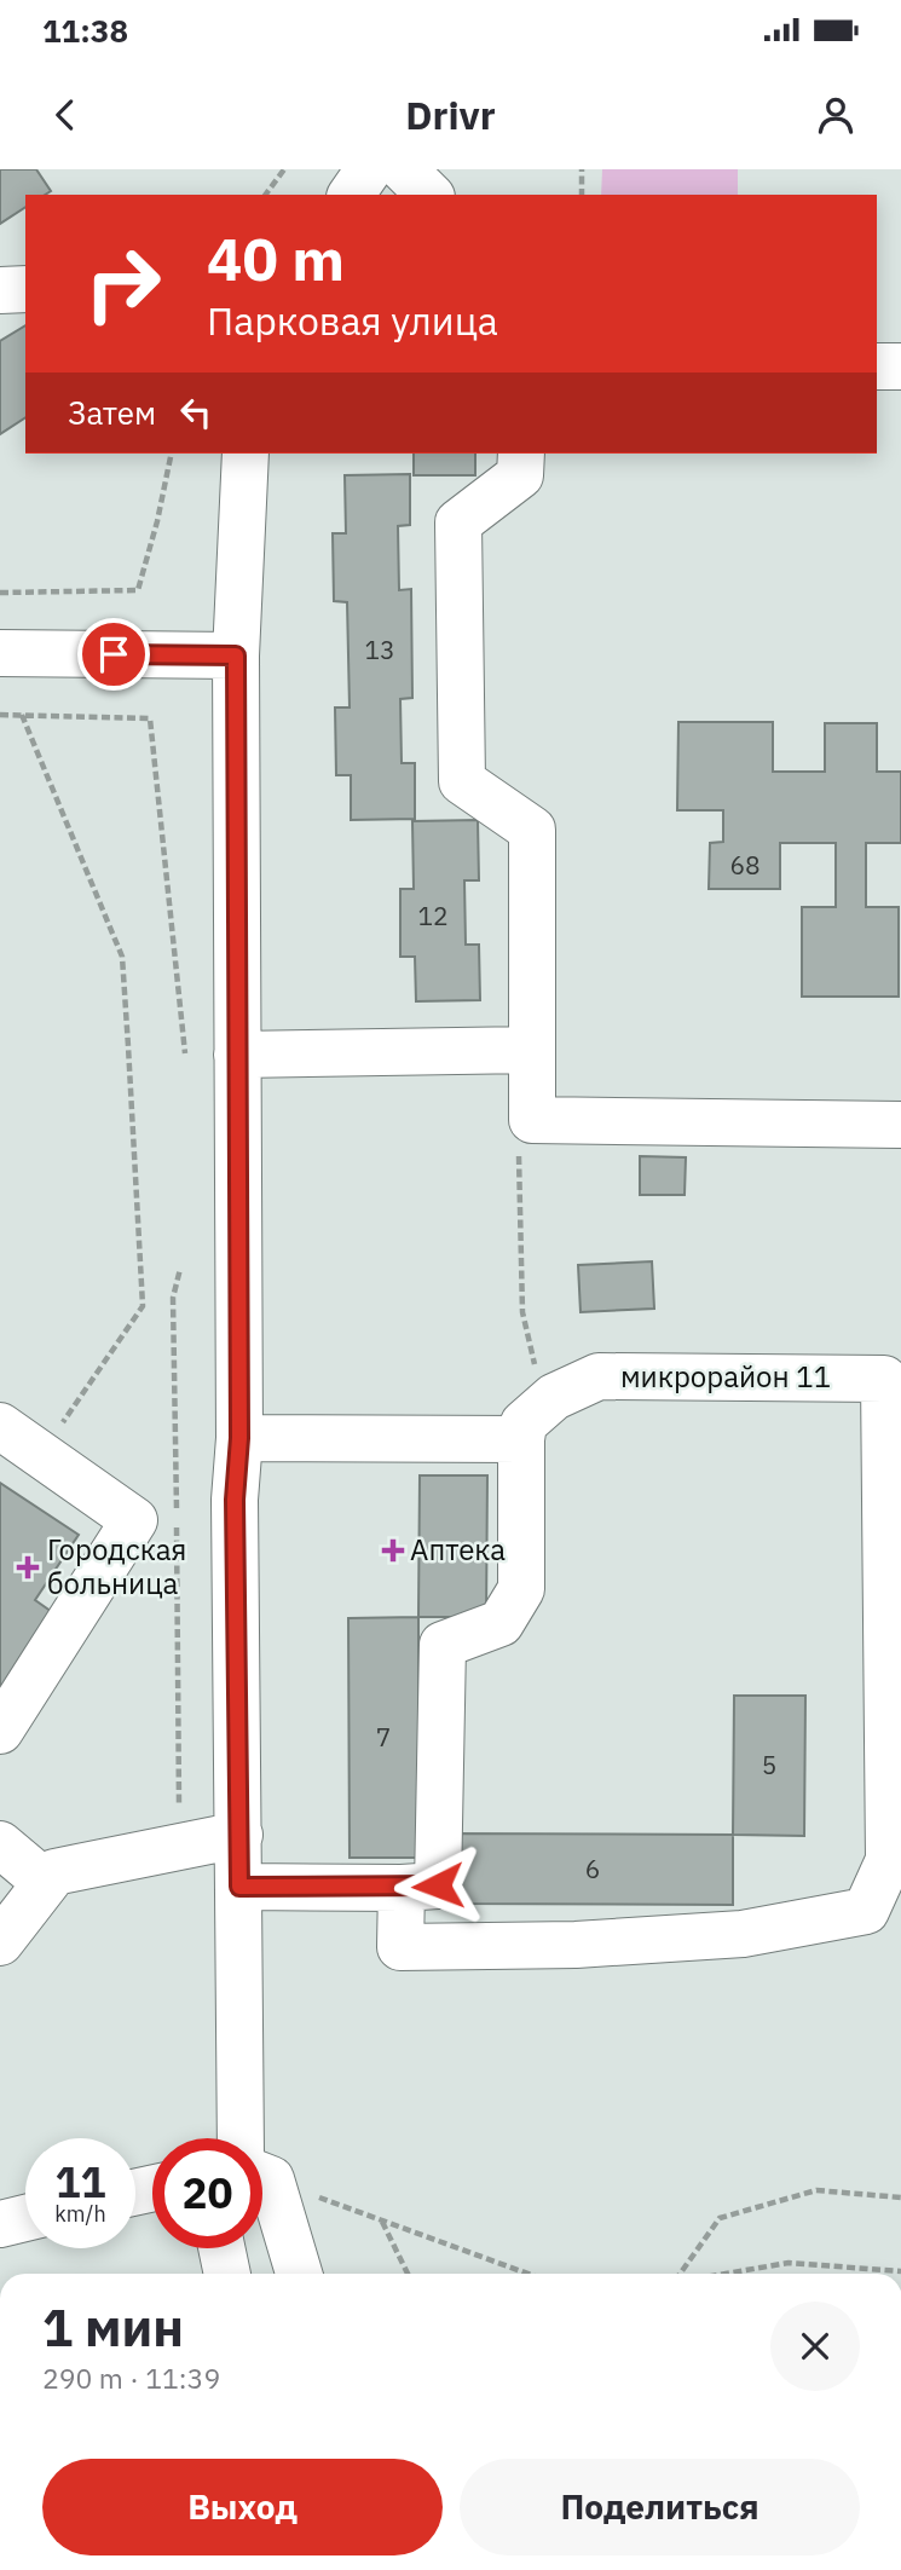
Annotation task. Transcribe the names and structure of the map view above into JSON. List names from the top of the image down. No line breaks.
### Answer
{"streets":{"street":["микрорайон 11"]},"places":{"health":["Аптека","Городская больница"]},"house_numbers":["13","68","12","7","5","6"],"page":{"status":"11:38","header":"Drivr","turn":["40 m","Парковая улица"],"then":"Затем","speed":"11 km/h","limit":"20","heading":["1 мин","290 m · 11:39"],"buttons":["Выход","Поделиться"]}}
